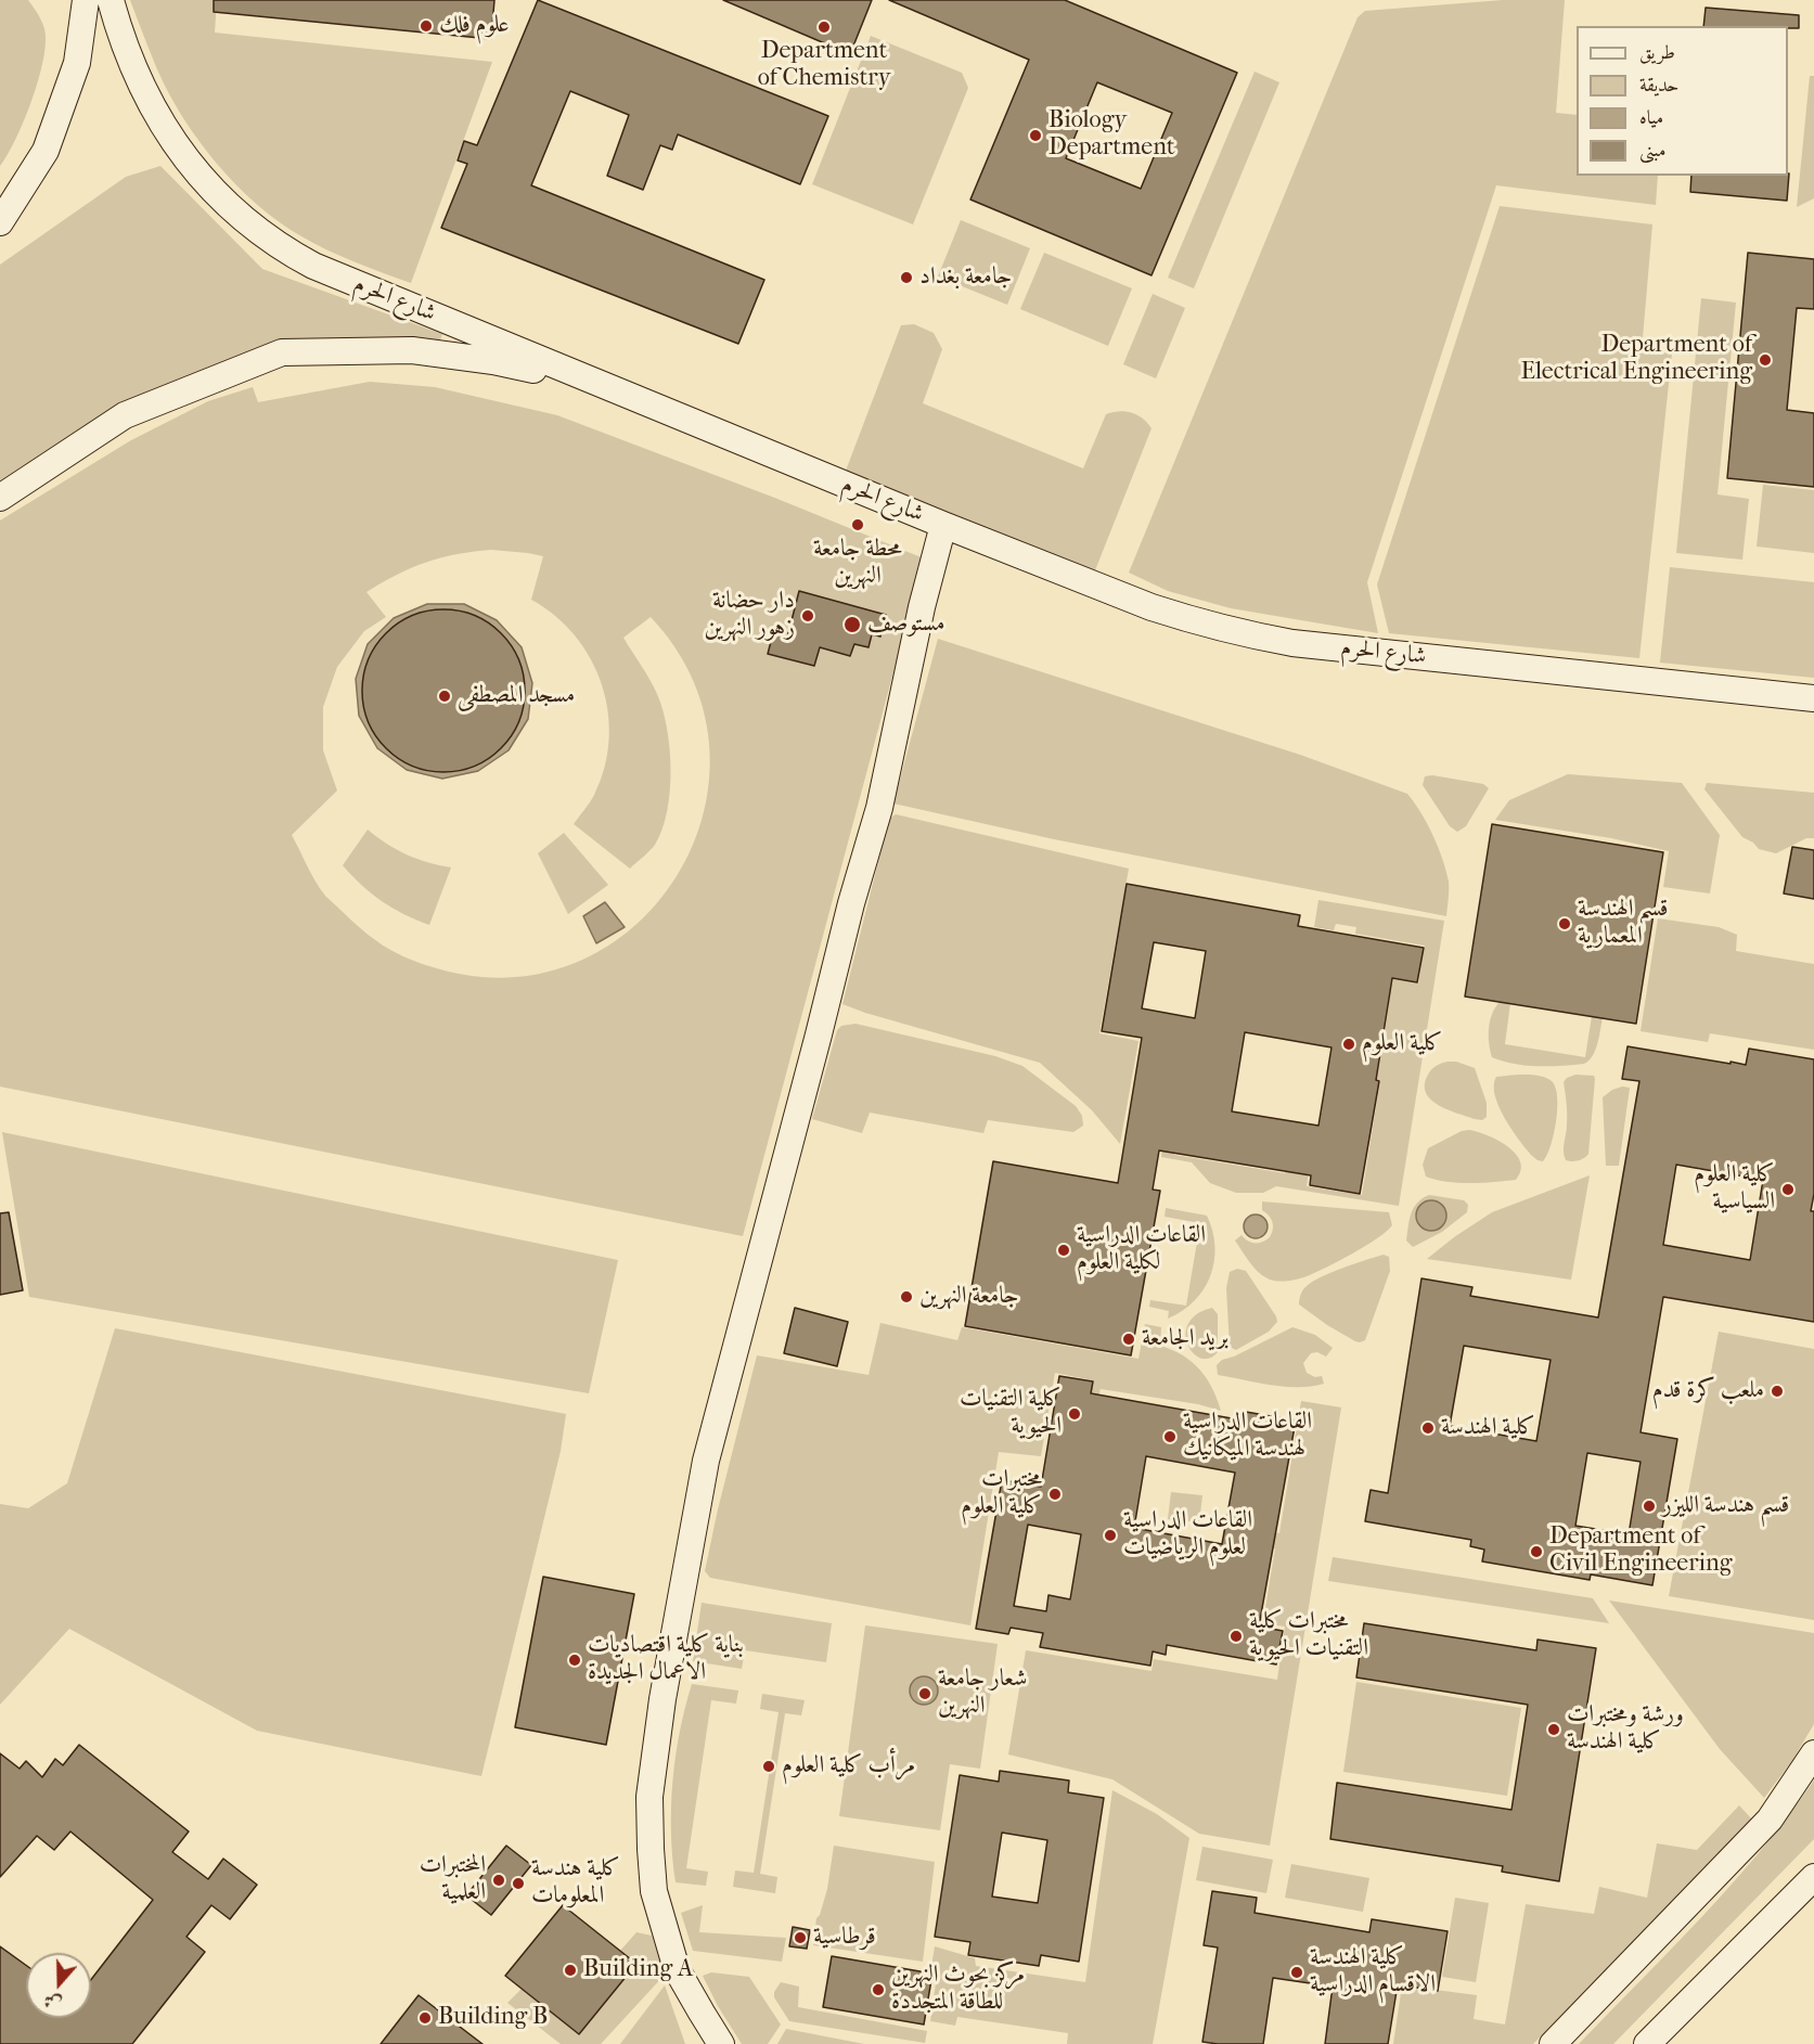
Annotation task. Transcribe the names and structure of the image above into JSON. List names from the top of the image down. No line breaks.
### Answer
{"streets":{"street":["شارع الحرم"]},"places":["علوم فلك","Department of Chemistry","Biology Department","جامعة بغداد","Department of Electrical Engineering","محطة جامعة النهرين","دار حضانة زهور النهرين","مستوصف","مسجد المصطفى","قسم الهندسة المعمارية","كلية العلوم","كلية العلوم السياسية","القاعات الدراسية لكلية العلوم","جامعة النهرين","بريد الجامعة","ملعب كرة قدم","كلية التقنيات الحيوية","كلية الهندسة","القاعات الدراسية لهندسة الميكانيك","مختبرات كلية العلوم","قسم هندسة الليزر","القاعات الدراسية لعلوم الرياضيات","Department of Civil Engineering","مختبرات كلية التقنيات الحيوية","بناية كلية اقتصاديات الاعمال الجديدة","شعار جامعة النهرين","ورشة ومختبرات كلية الهندسة","مرأب كلية العلوم","المختبرات العلمية","كلية هندسة المعلومات","قرطاسية","Building A","كلية الهندسة الاقسام الدراسية","مركز بحوث النهرين للطاقة المتجددة","Building B"],"legend":["طريق","حديقة","مياه","مبنى"],"north":"bottom"}
